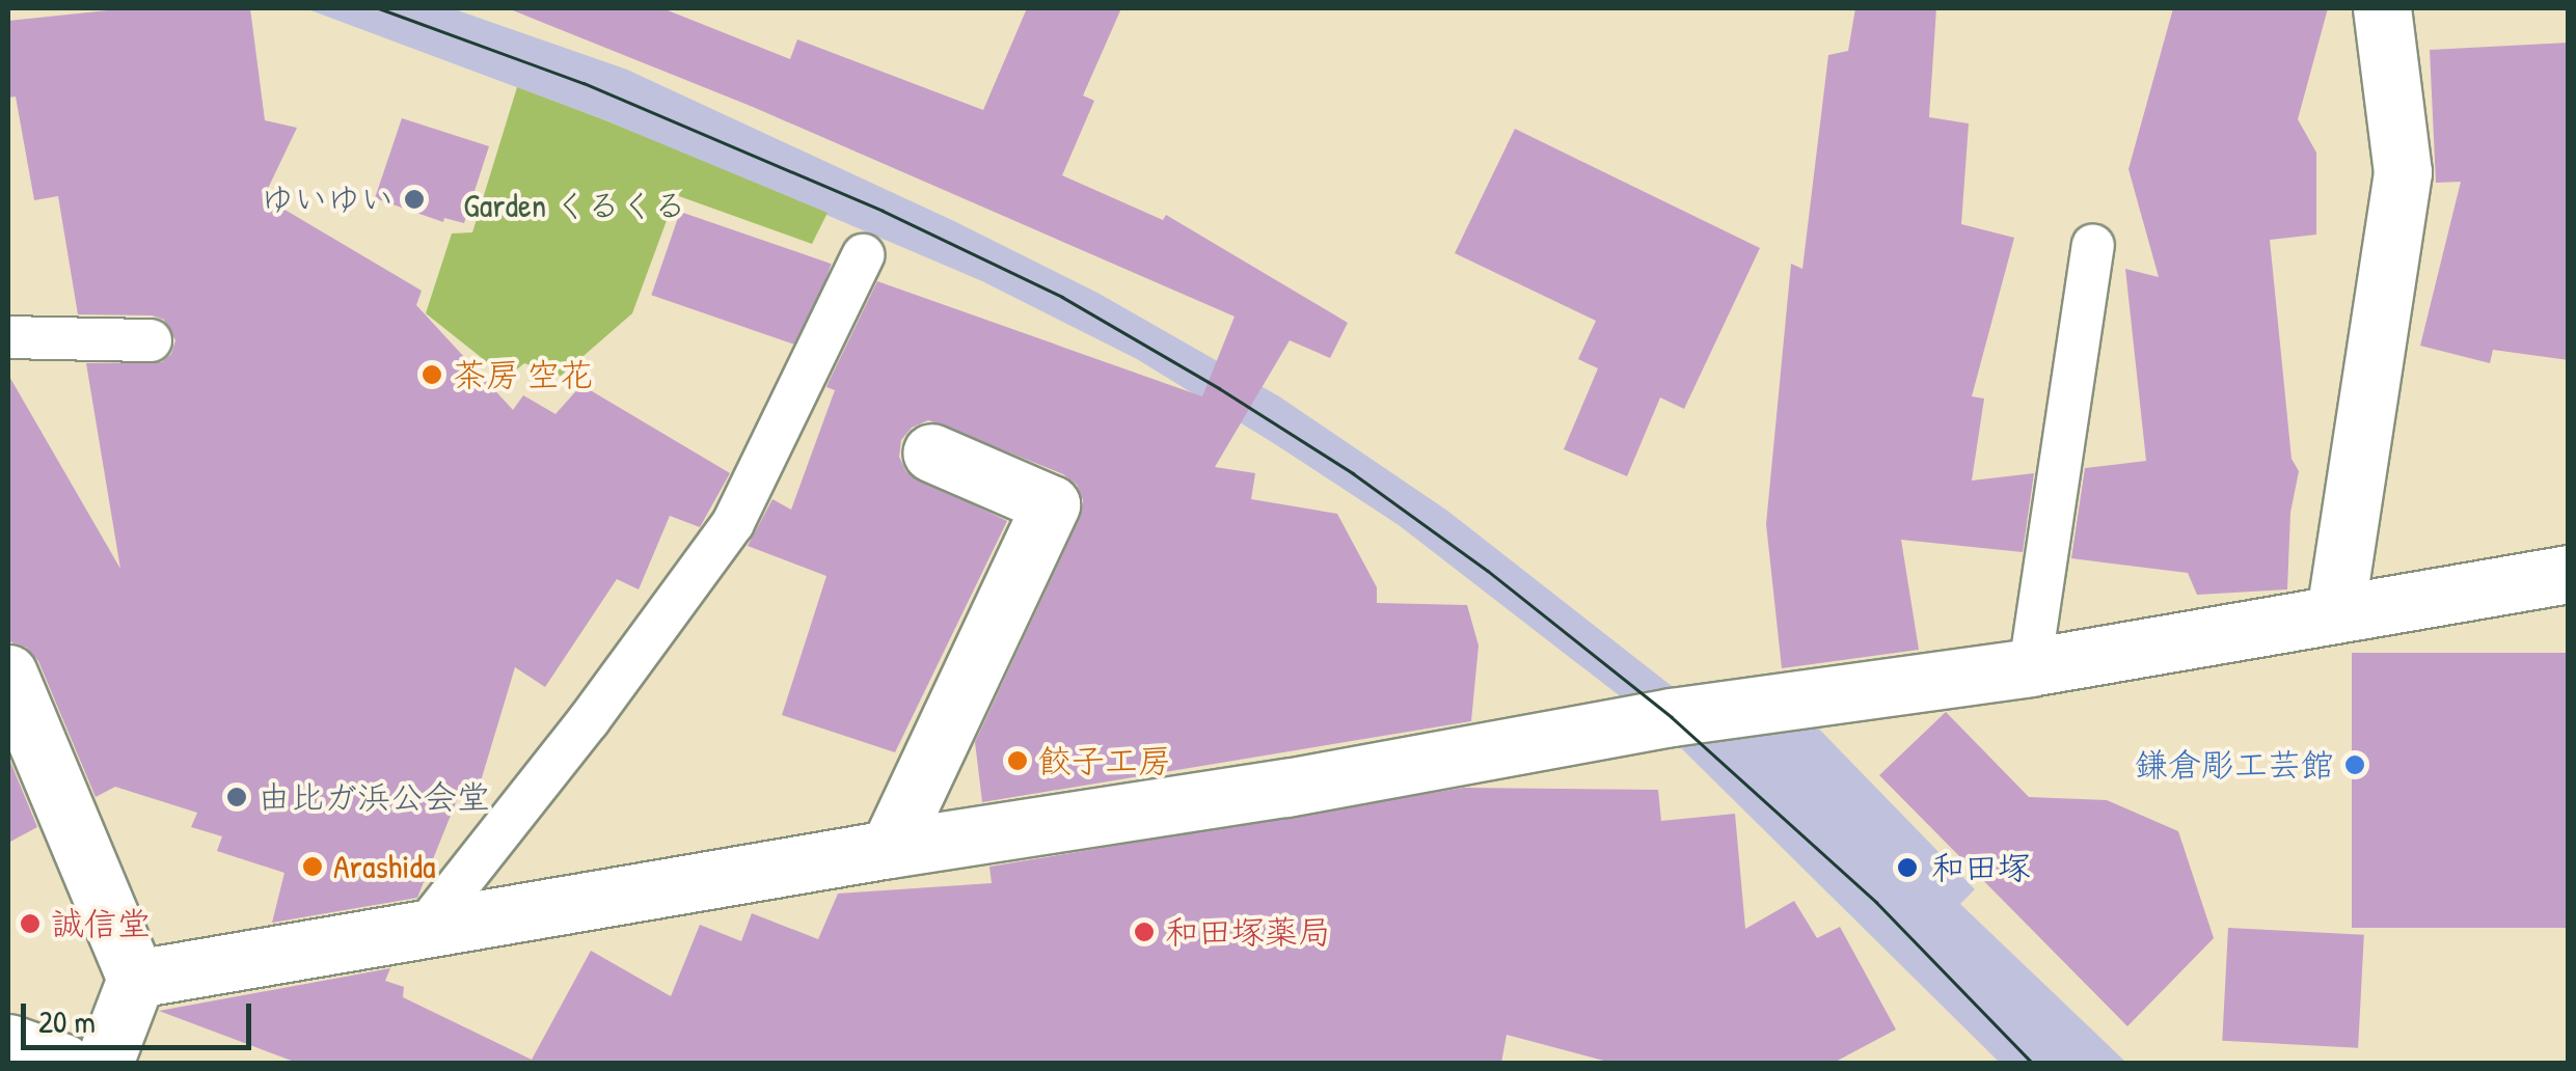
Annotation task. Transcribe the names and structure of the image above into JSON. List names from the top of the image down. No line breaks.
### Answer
{"parks":["Garden くるくる"],"places":["ゆいゆい","茶房 空花","餃子工房","鎌倉彫工芸館","由比ガ浜公会堂","Arashida","和田塚","誠信堂","和田塚薬局"],"scale_bar":"20 m"}
